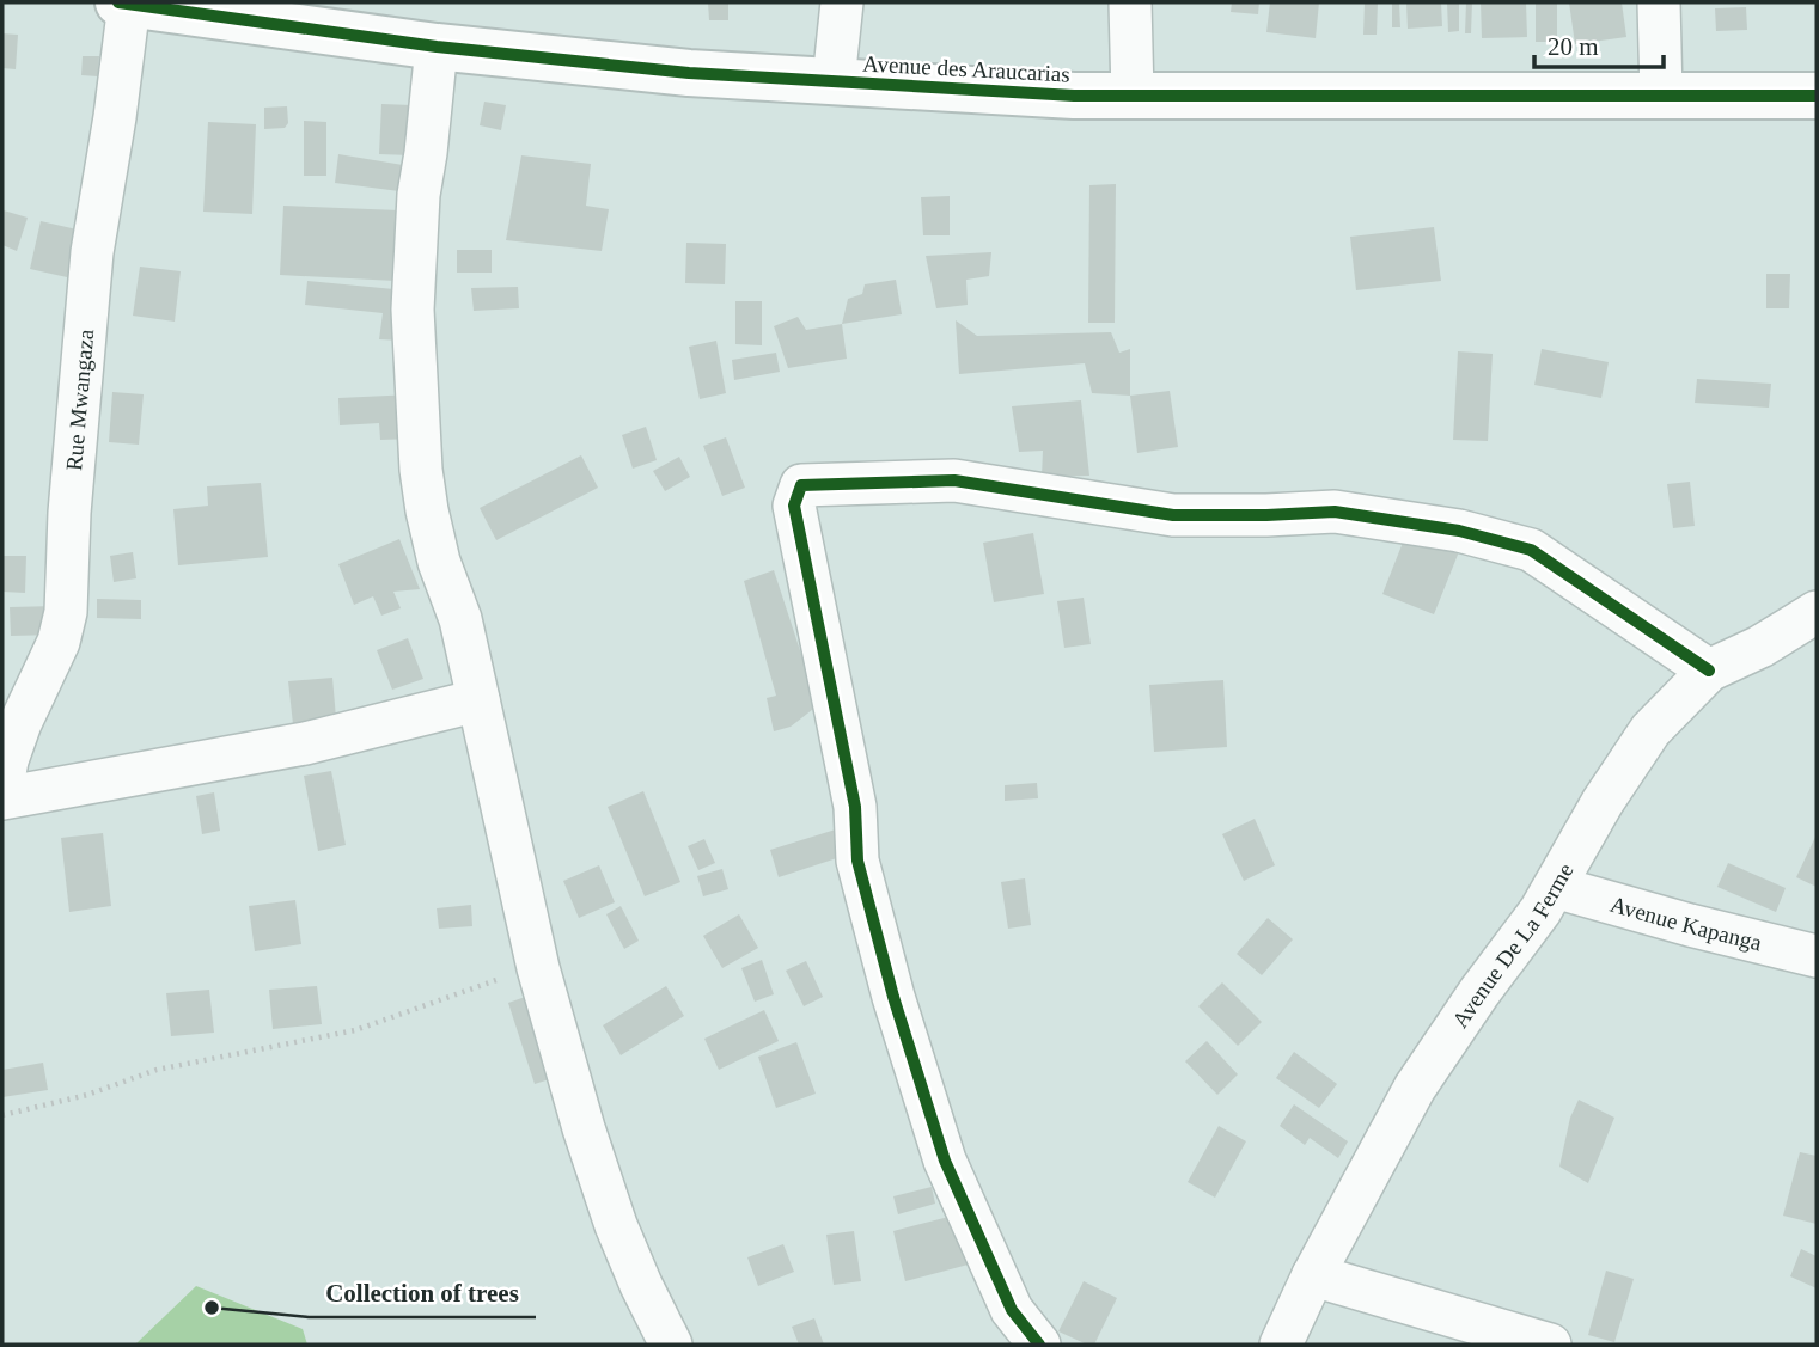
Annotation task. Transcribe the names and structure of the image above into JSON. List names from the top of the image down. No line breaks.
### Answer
{"streets":{"street":["Avenue des Araucarias","Rue Mwangaza","Avenue Kapanga","Avenue De La Ferme"]},"crossings":[["Avenue des Araucarias","Rue Mwangaza"],["Avenue Kapanga","Avenue De La Ferme"]],"places":["Collection of trees"],"scale_bar":"20 m"}
